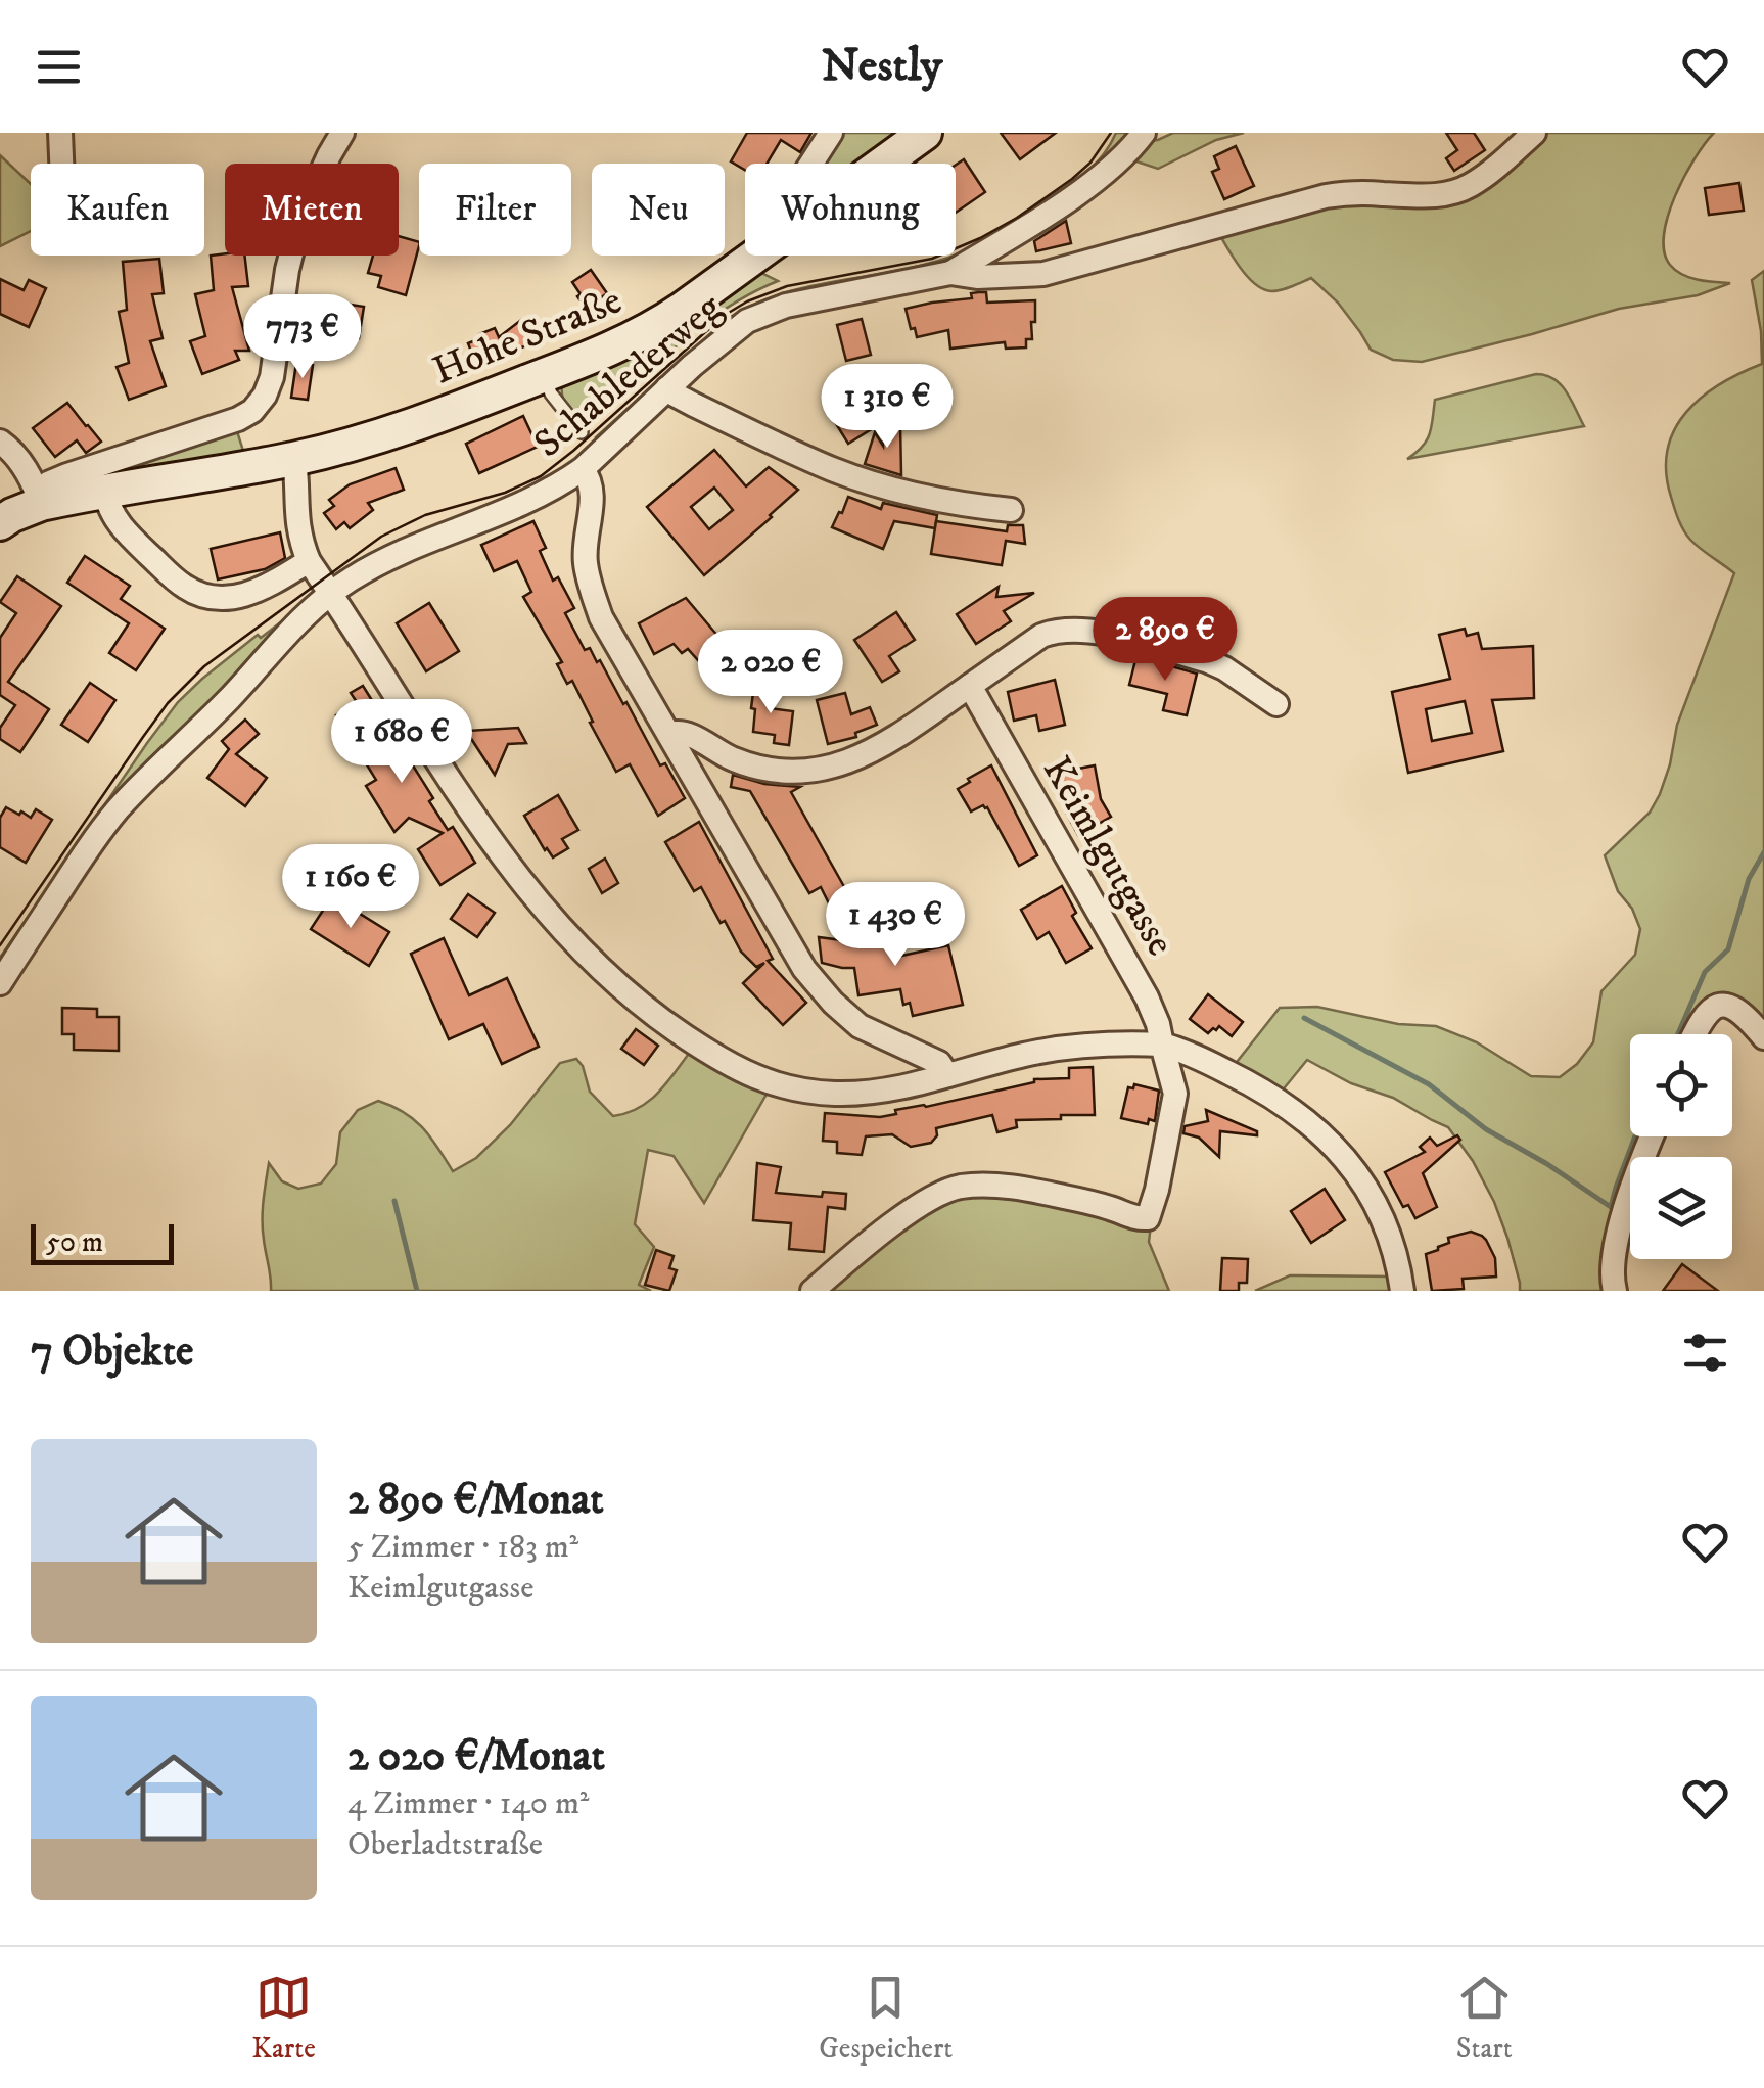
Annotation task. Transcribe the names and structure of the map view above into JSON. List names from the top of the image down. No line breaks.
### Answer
{"streets":{"main road":["Hohe Straße"],"street":["Schablederweg","Keimlgutgasse"]},"scale_bar":"50 m","page":{"header":"Nestly","chip":["Kaufen","Mieten","Filter","Neu","Wohnung"],"price":["773 €","1 310 €","2 890 €","2 020 €","1 680 €","1 160 €","1 430 €"],"scale":"50 m","heading":"7 Objekte","list":[{"name":"2 890 €/Monat","note":"5 Zimmer · 183 m² · Keimlgutgasse"},{"name":"2 020 €/Monat","note":"4 Zimmer · 140 m² · Oberladtstraße"}],"tabs":["Karte","Gespeichert","Start"]}}
